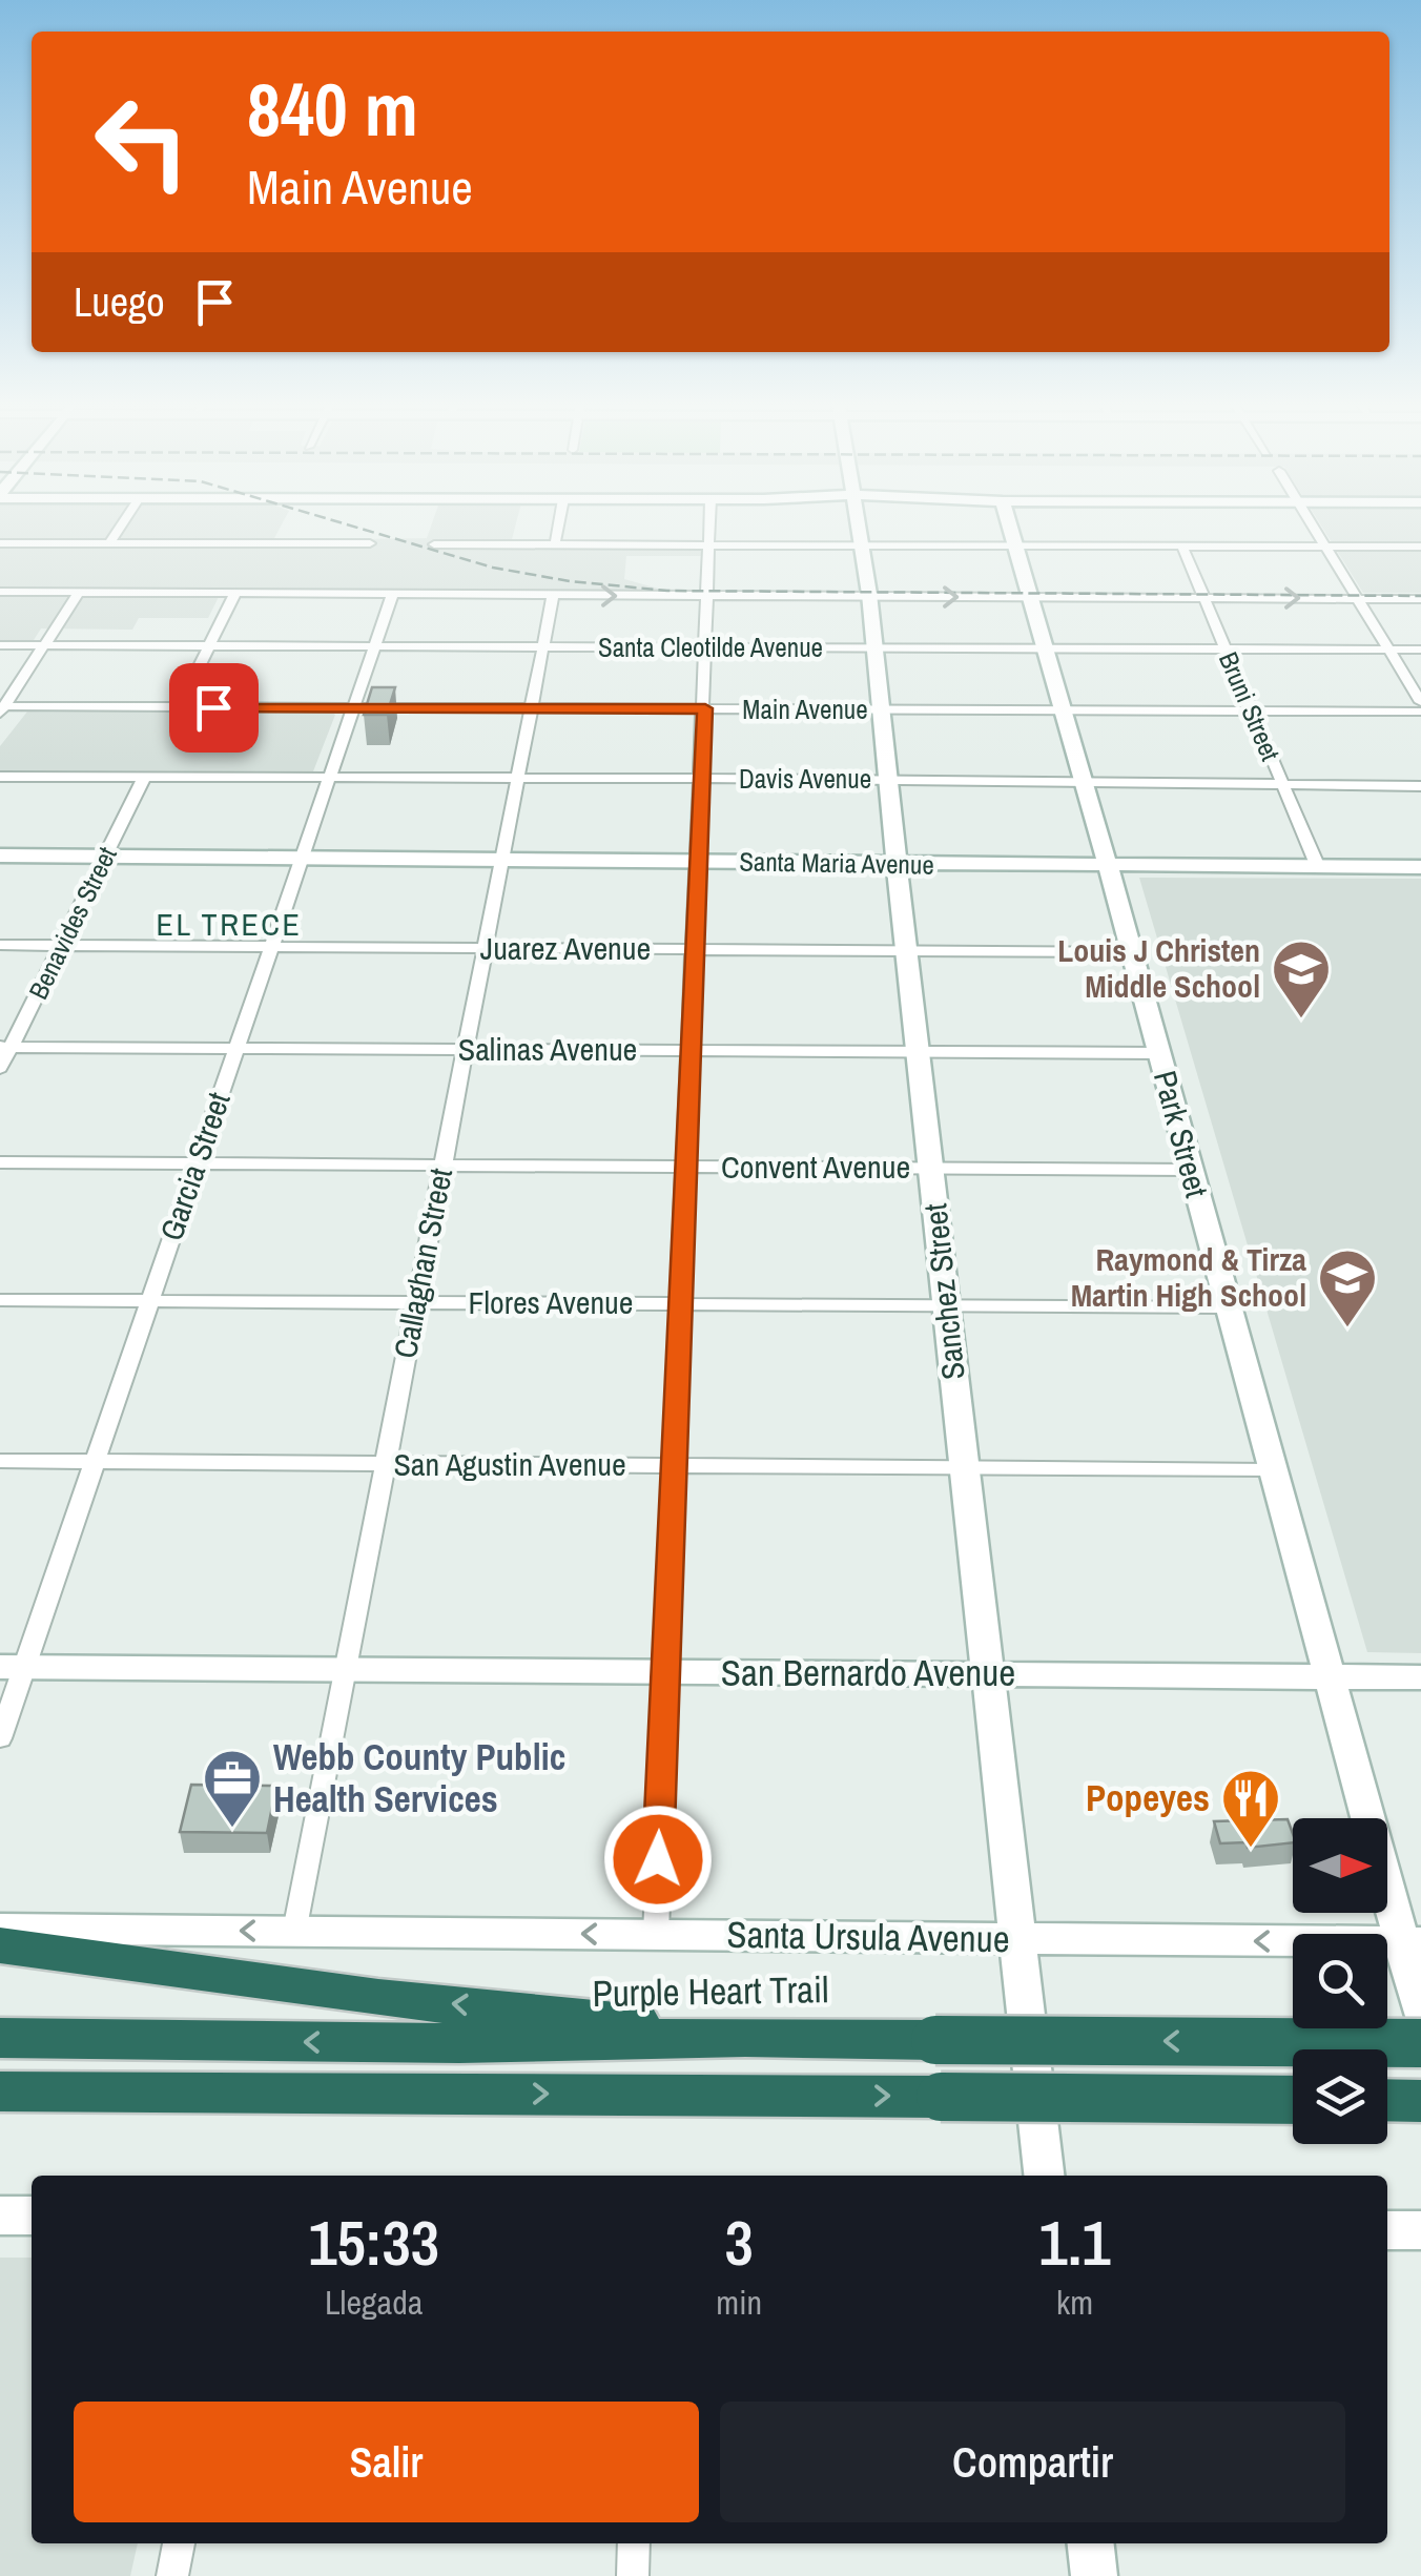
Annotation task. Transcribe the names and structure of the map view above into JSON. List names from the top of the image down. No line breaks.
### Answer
{"streets":{"highway":["Purple Heart Trail"],"main road":["Santa Maria Avenue","Park Street","Sanchez Street","San Bernardo Avenue","Santa Ursula Avenue"],"street":["Santa Cleotilde Avenue","Bruni Street","Main Avenue","Davis Avenue","Benavides Street","Juarez Avenue","Salinas Avenue","Garcia Street","Convent Avenue","Callaghan Street","Flores Avenue","San Agustin Avenue"]},"crossings":[["Santa Cleotilde Avenue","Bruni Street"],["Santa Cleotilde Avenue","Park Street"],["Santa Cleotilde Avenue","Garcia Street"],["Santa Cleotilde Avenue","Callaghan Street"],["Santa Cleotilde Avenue","Sanchez Street"],["Bruni Street","Main Avenue"],["Bruni Street","Davis Avenue"],["Bruni Street","Santa Maria Avenue"],["Main Avenue","Park Street"],["Main Avenue","Garcia Street"],["Main Avenue","Callaghan Street"],["Main Avenue","Sanchez Street"],["Davis Avenue","Benavides Street"],["Davis Avenue","Park Street"],["Davis Avenue","Garcia Street"],["Davis Avenue","Callaghan Street"],["Davis Avenue","Sanchez Street"],["Santa Maria Avenue","Benavides Street"],["Santa Maria Avenue","Park Street"],["Santa Maria Avenue","Garcia Street"],["Santa Maria Avenue","Callaghan Street"],["Santa Maria Avenue","Sanchez Street"],["Benavides Street","Juarez Avenue"],["Benavides Street","Salinas Avenue"],["Juarez Avenue","Park Street"],["Juarez Avenue","Garcia Street"],["Juarez Avenue","Callaghan Street"],["Juarez Avenue","Sanchez Street"],["Salinas Avenue","Park Street"],["Salinas Avenue","Garcia Street"],["Salinas Avenue","Callaghan Street"],["Salinas Avenue","Sanchez Street"],["Park Street","Convent Avenue"],["Park Street","Flores Avenue"],["Park Street","San Agustin Avenue"],["Park Street","San Bernardo Avenue"],["Park Street","Santa Ursula Avenue"],["Garcia Street","Convent Avenue"],["Garcia Street","Flores Avenue"],["Garcia Street","San Agustin Avenue"],["Garcia Street","San Bernardo Avenue"],["Convent Avenue","Callaghan Street"],["Convent Avenue","Sanchez Street"],["Callaghan Street","Flores Avenue"],["Callaghan Street","San Agustin Avenue"],["Callaghan Street","San Bernardo Avenue"],["Callaghan Street","Santa Ursula Avenue"],["Sanchez Street","Flores Avenue"],["Sanchez Street","San Agustin Avenue"],["Sanchez Street","San Bernardo Avenue"],["Sanchez Street","Santa Ursula Avenue"]],"one_way":["Santa Ursula Avenue"],"districts":["EL TRECE"],"places":{"school or university":["Louis J Christen Middle School","Raymond & Tirza Martin High School"],"office":["Webb County Public Health Services"],"restaurant":["Popeyes"]},"north":"right","page":{"turn":["840 m","Main Avenue"],"then":"Luego","eta":["15:33","Llegada","3","min","1.1","km"],"buttons":["Salir","Compartir"]}}
